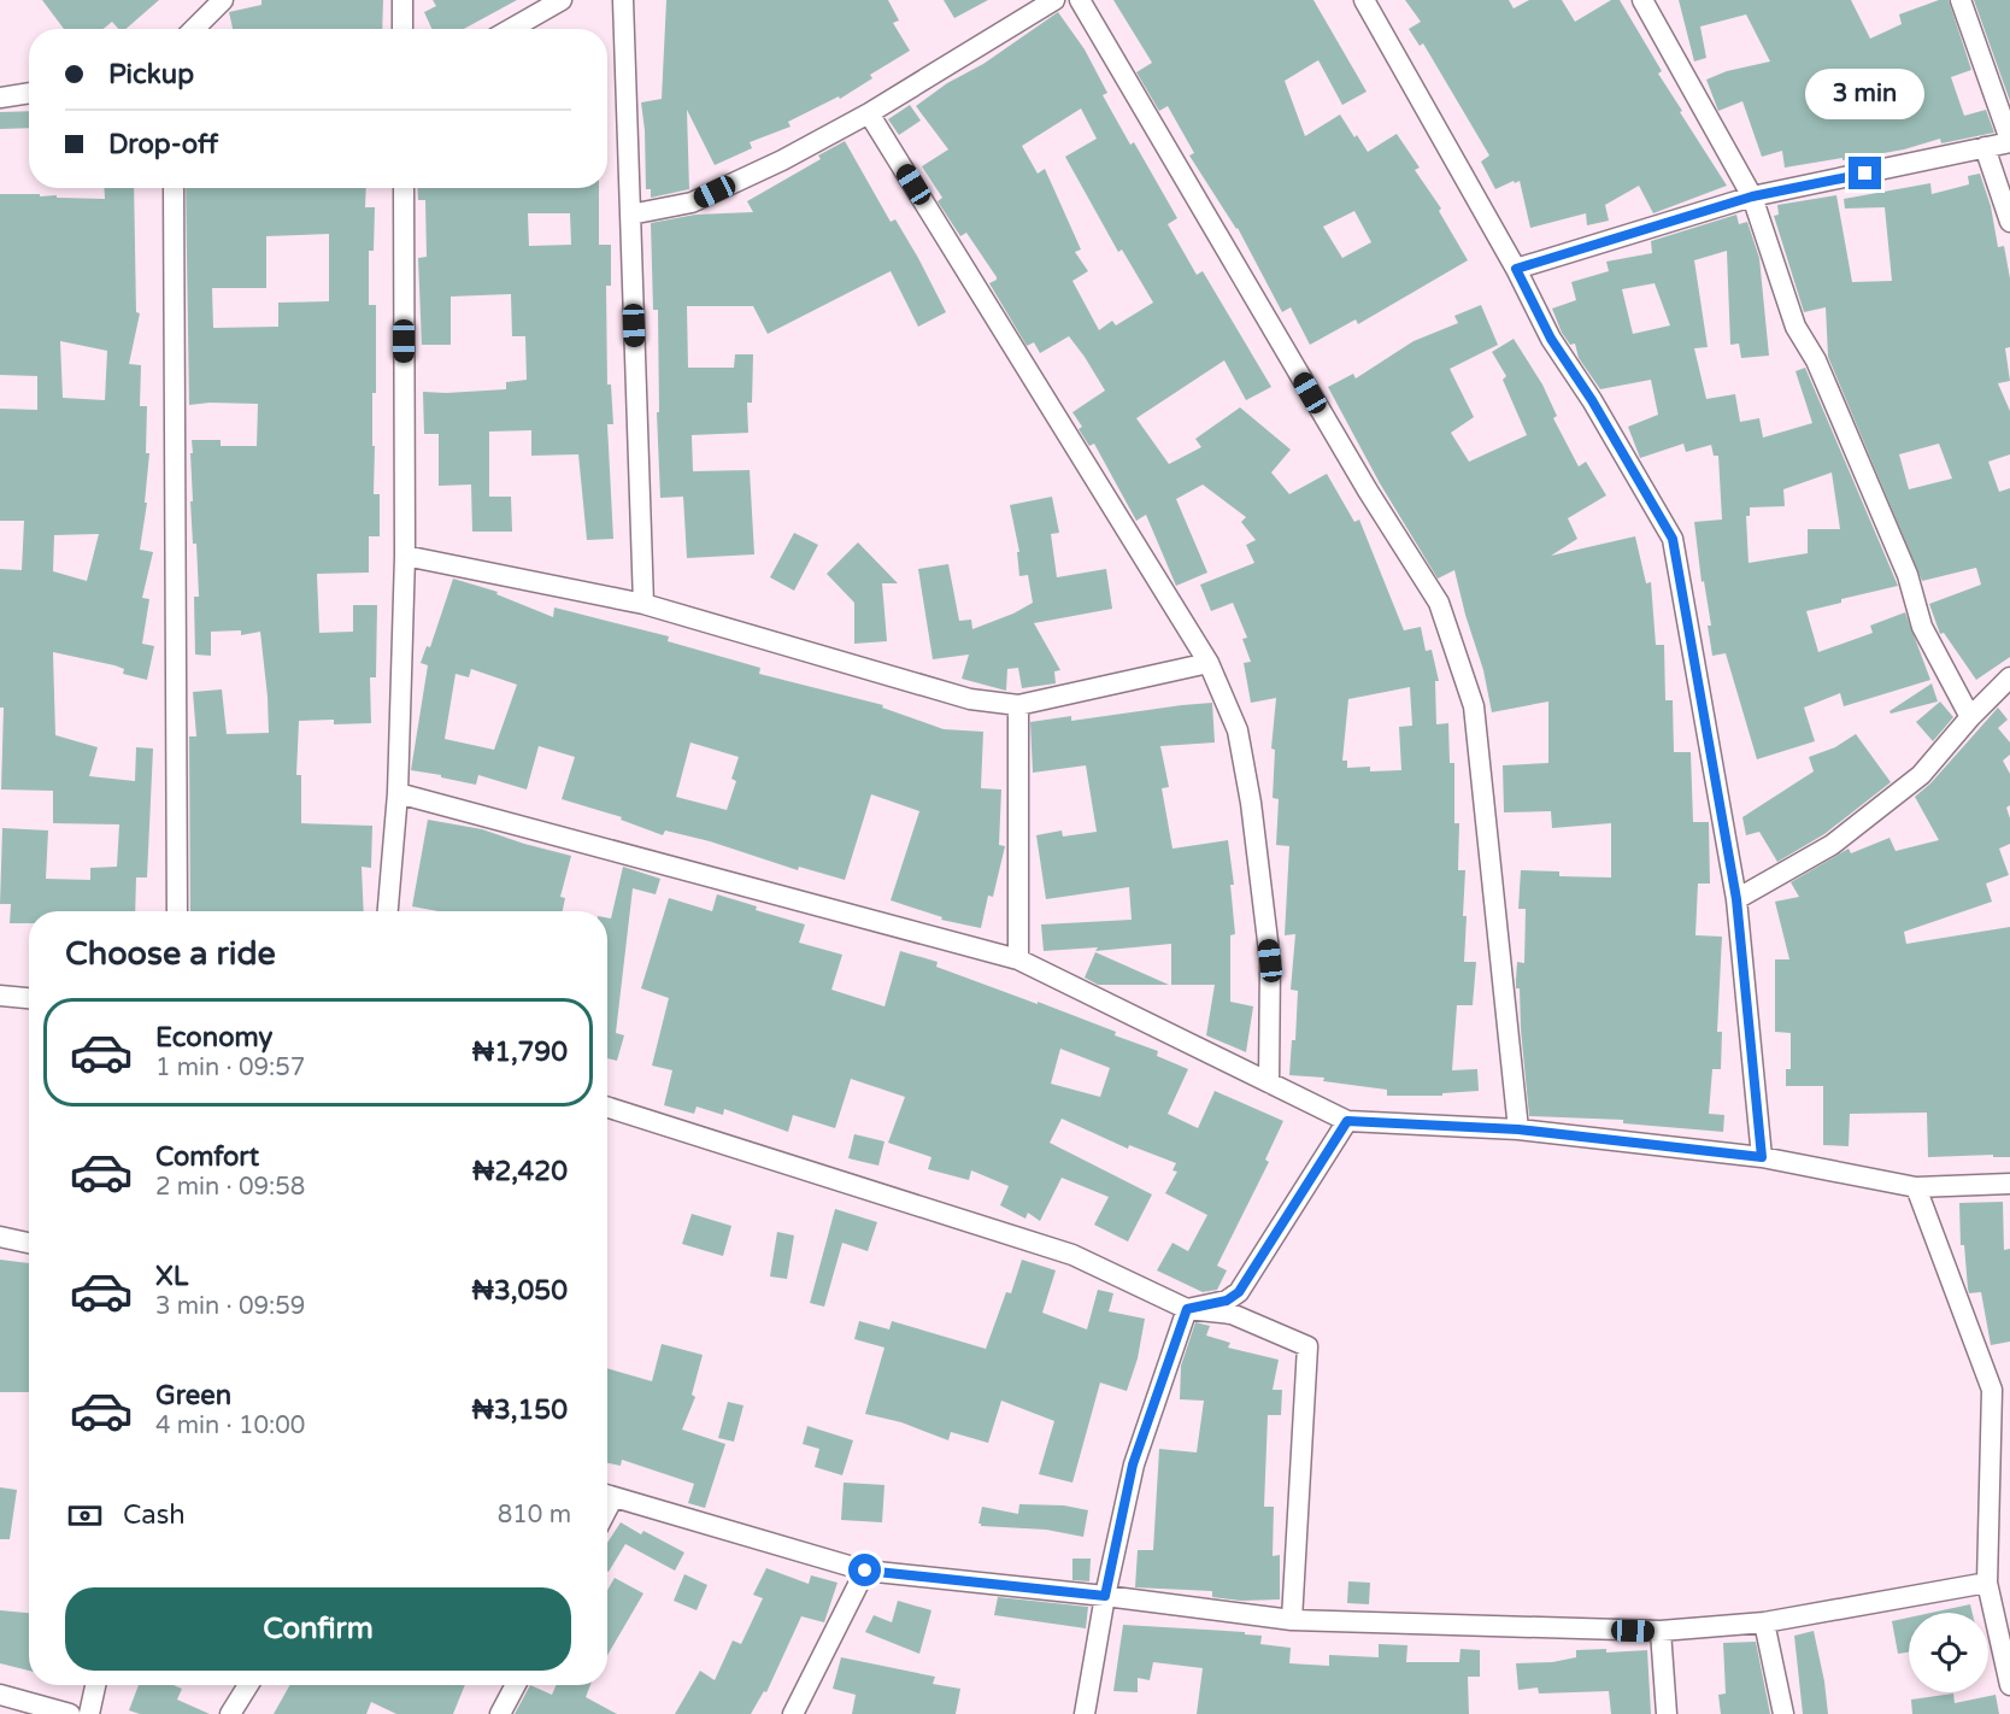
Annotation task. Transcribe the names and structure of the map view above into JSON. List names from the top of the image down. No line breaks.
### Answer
{"page":{"banner":["Pickup","Drop-off"],"bubble":"3 min","heading":"Choose a ride","list":[{"name":"Economy","note":"1 min · 09:57","value":"₦1,790"},{"name":"Comfort","note":"2 min · 09:58","value":"₦2,420"},{"name":"XL","note":"3 min · 09:59","value":"₦3,050"},{"name":"Green","note":"4 min · 10:00","value":"₦3,150"}],"pay":["Cash","810 m"],"buttons":"Confirm"}}
